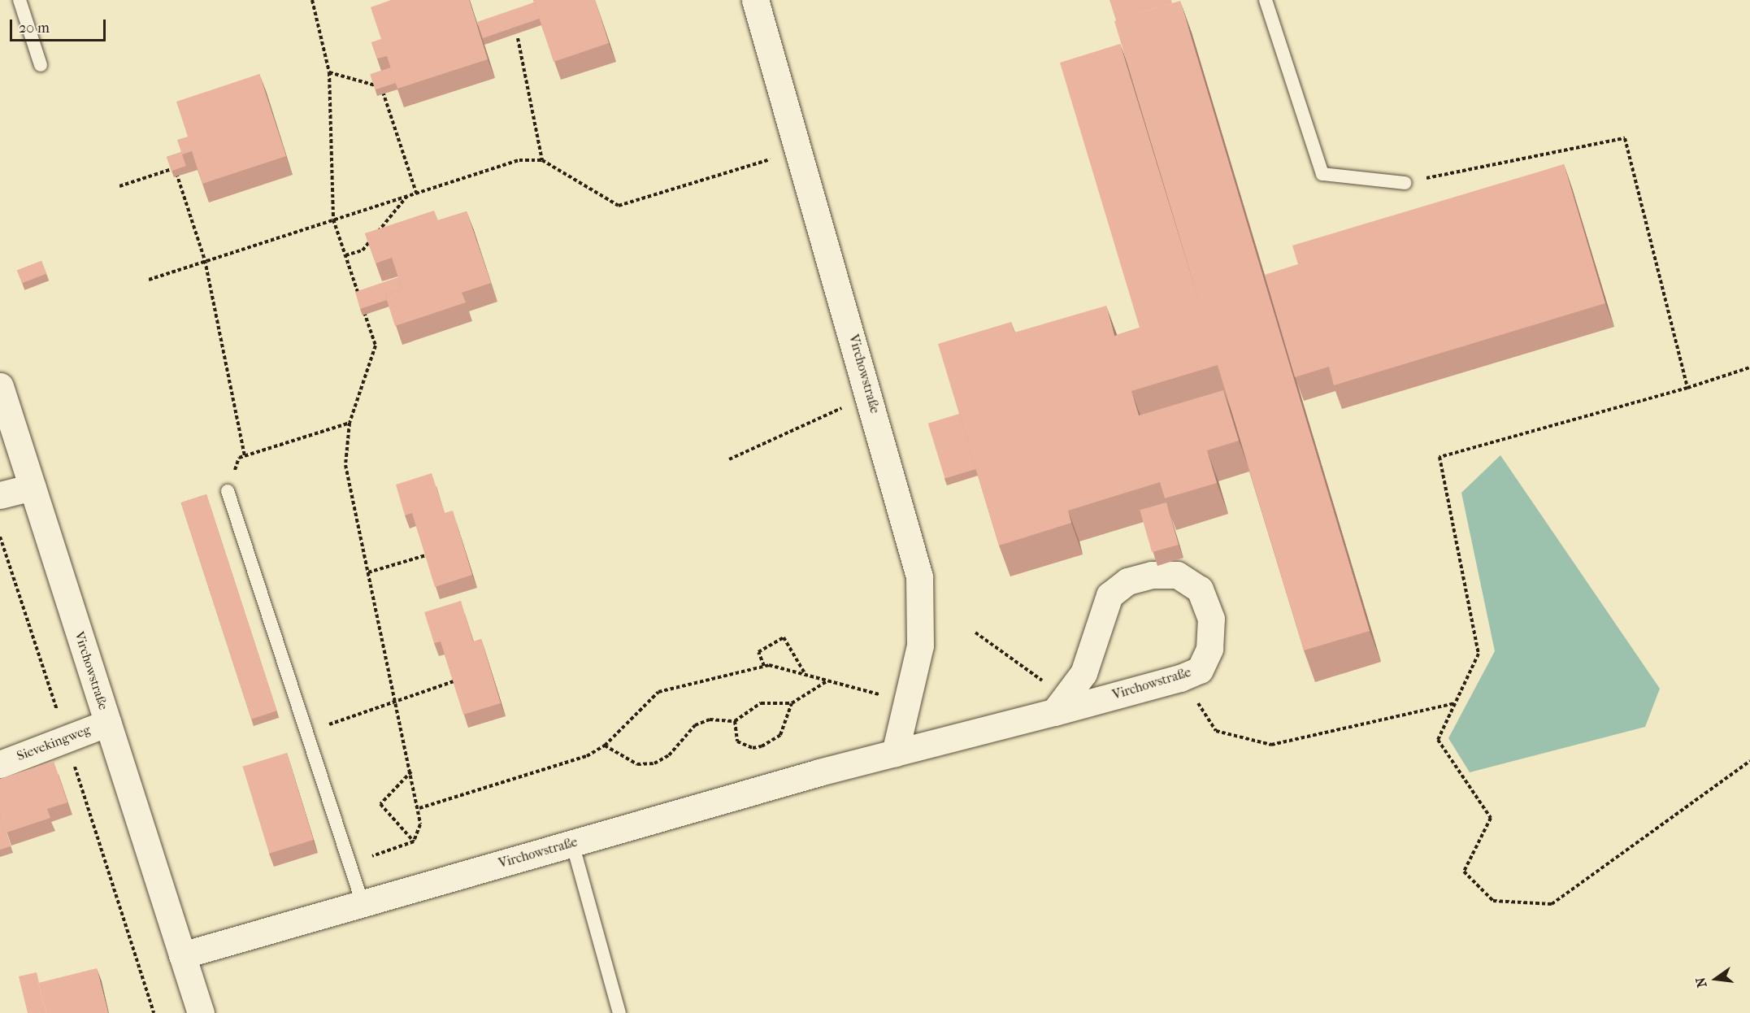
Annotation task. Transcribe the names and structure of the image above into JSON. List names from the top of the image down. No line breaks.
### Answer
{"streets":{"street":["Virchowstraße","Sievekingweg"]},"crossings":[["Virchowstraße","Sievekingweg"]],"scale_bar":"20 m","north":"left"}
